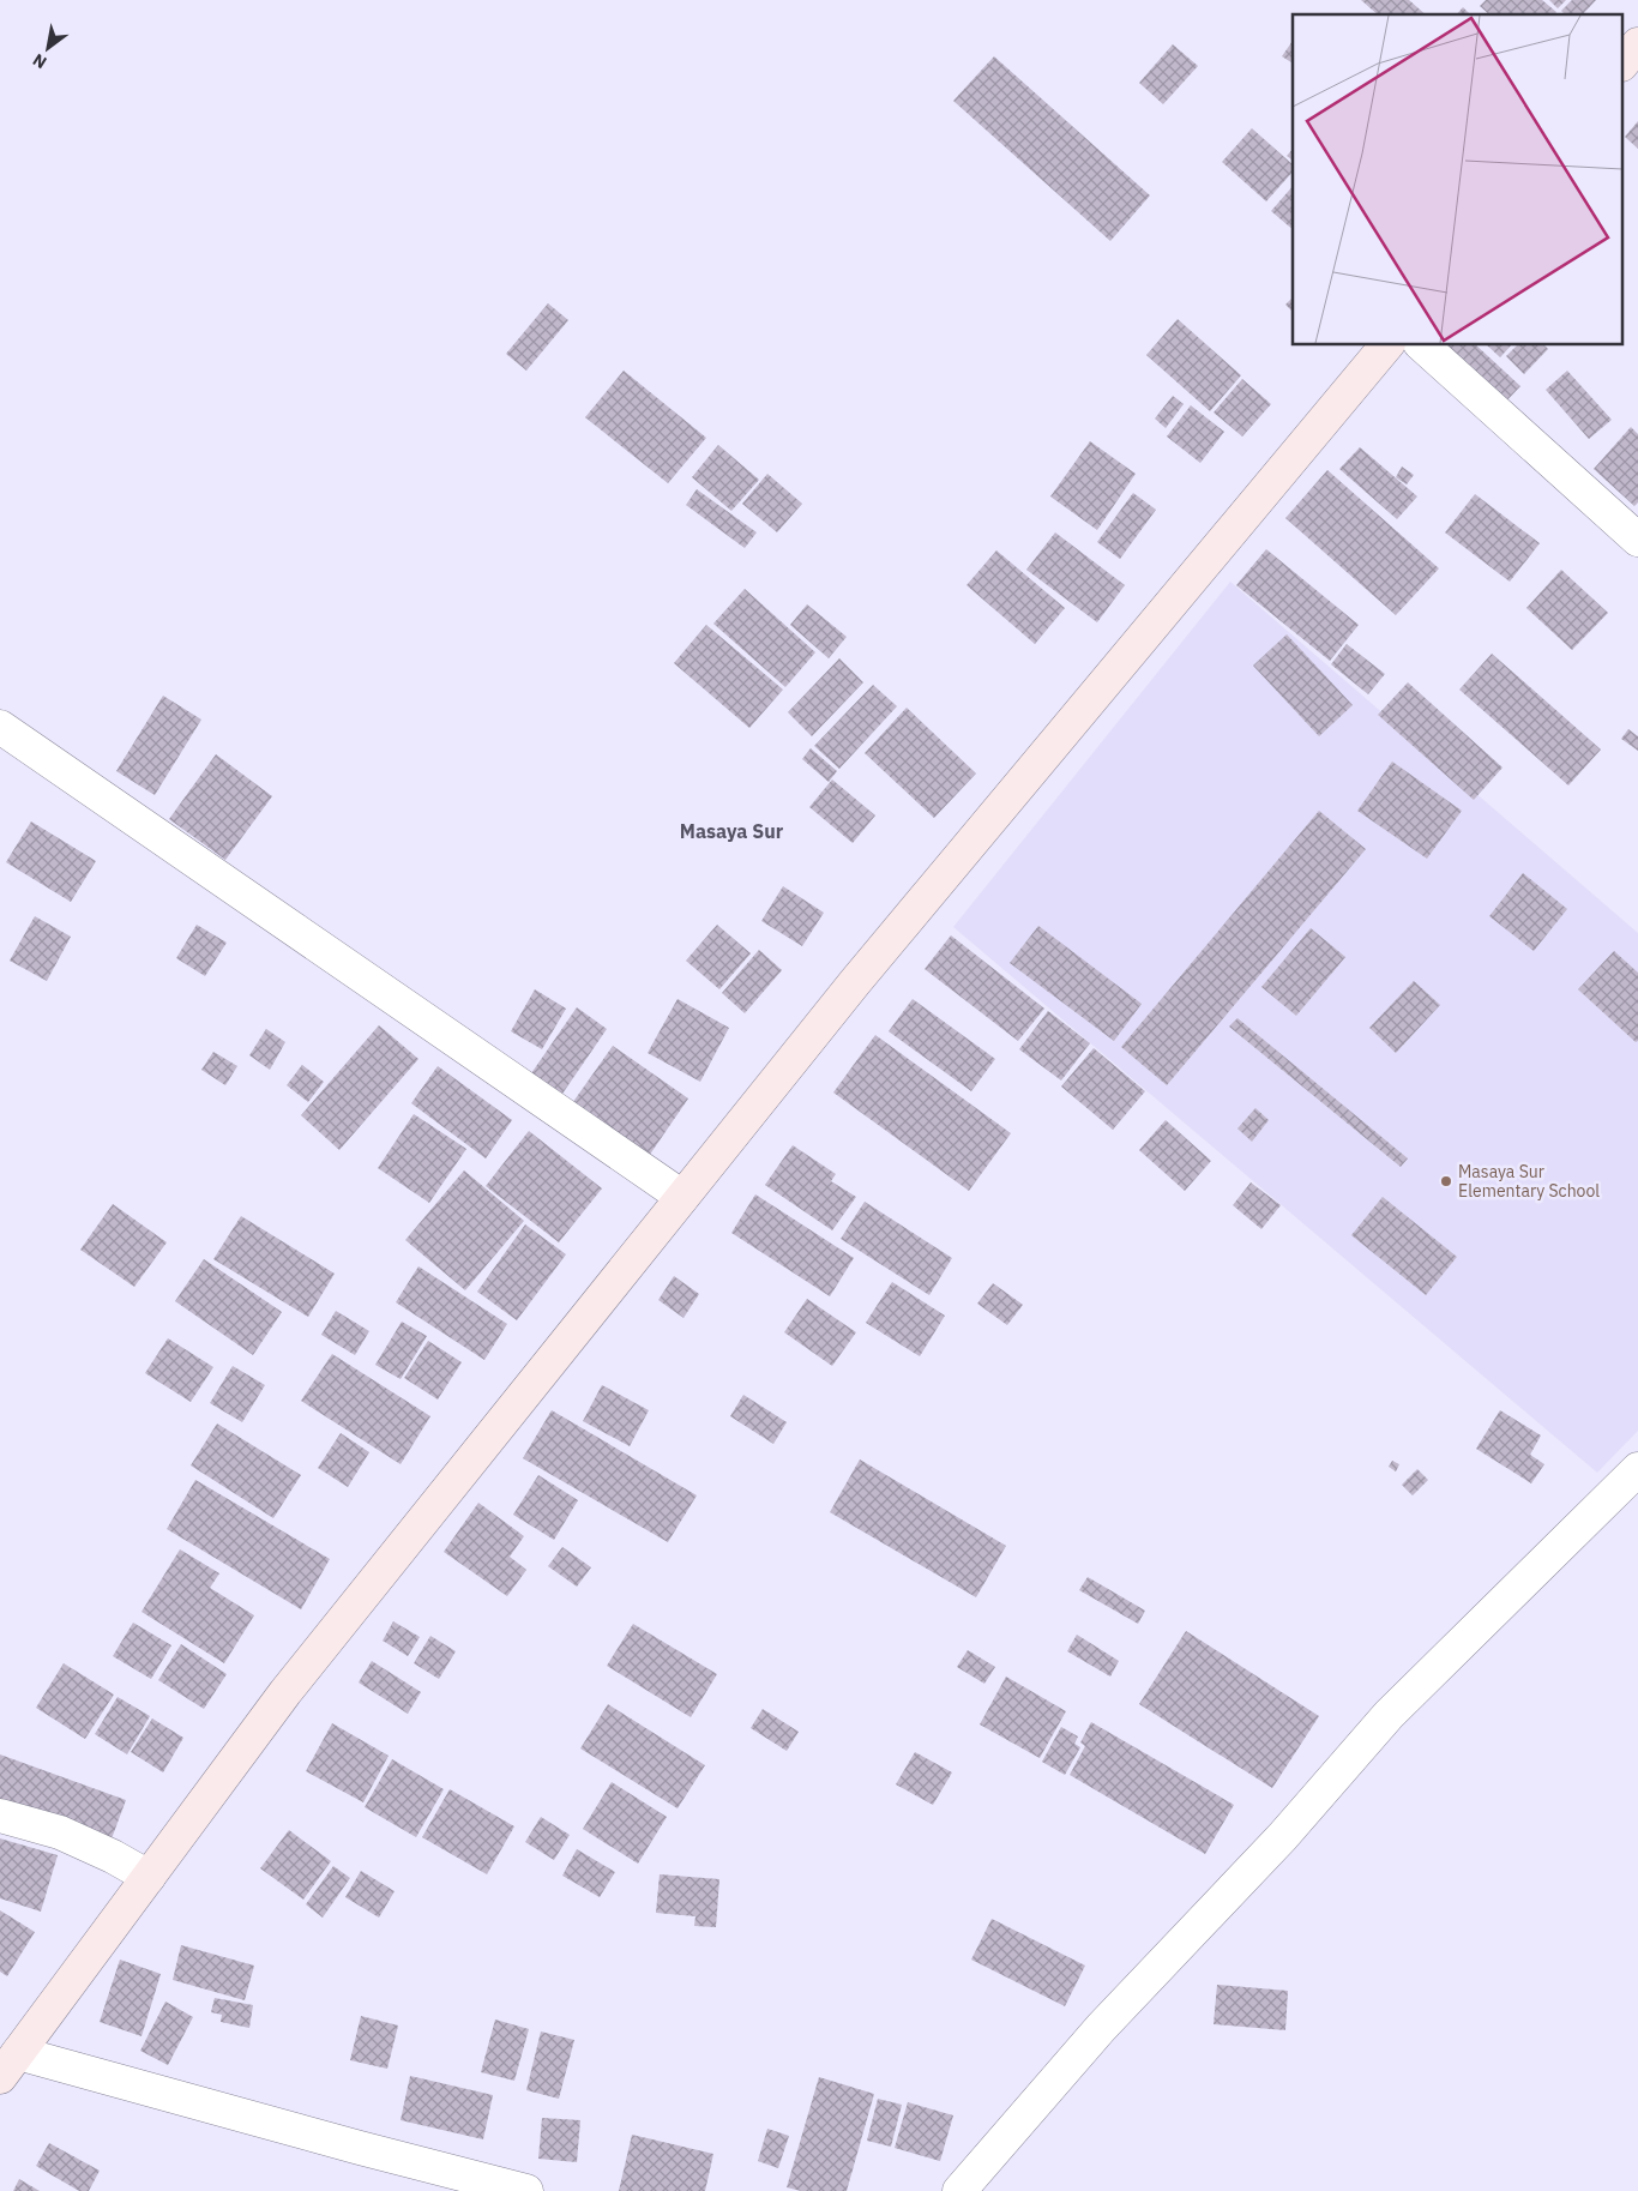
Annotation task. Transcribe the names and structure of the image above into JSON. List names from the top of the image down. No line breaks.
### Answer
{"districts":["Masaya Sur"],"places":["Masaya Sur Elementary School"],"north":"bottom left"}
